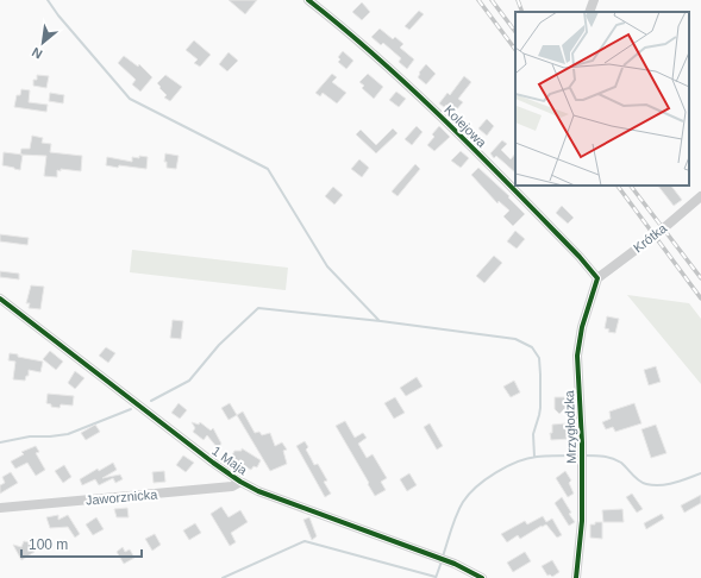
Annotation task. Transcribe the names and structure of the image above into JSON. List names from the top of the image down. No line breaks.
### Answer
{"streets":{"street":["Kolejowa","Krótka","Mrzygłodzka","1 Maja","Jaworznicka"]},"crossings":[["Kolejowa","Krótka"],["Kolejowa","Mrzygłodzka"],["Krótka","Mrzygłodzka"],["1 Maja","Jaworznicka"]],"scale_bar":"100 m","north":"bottom left"}
